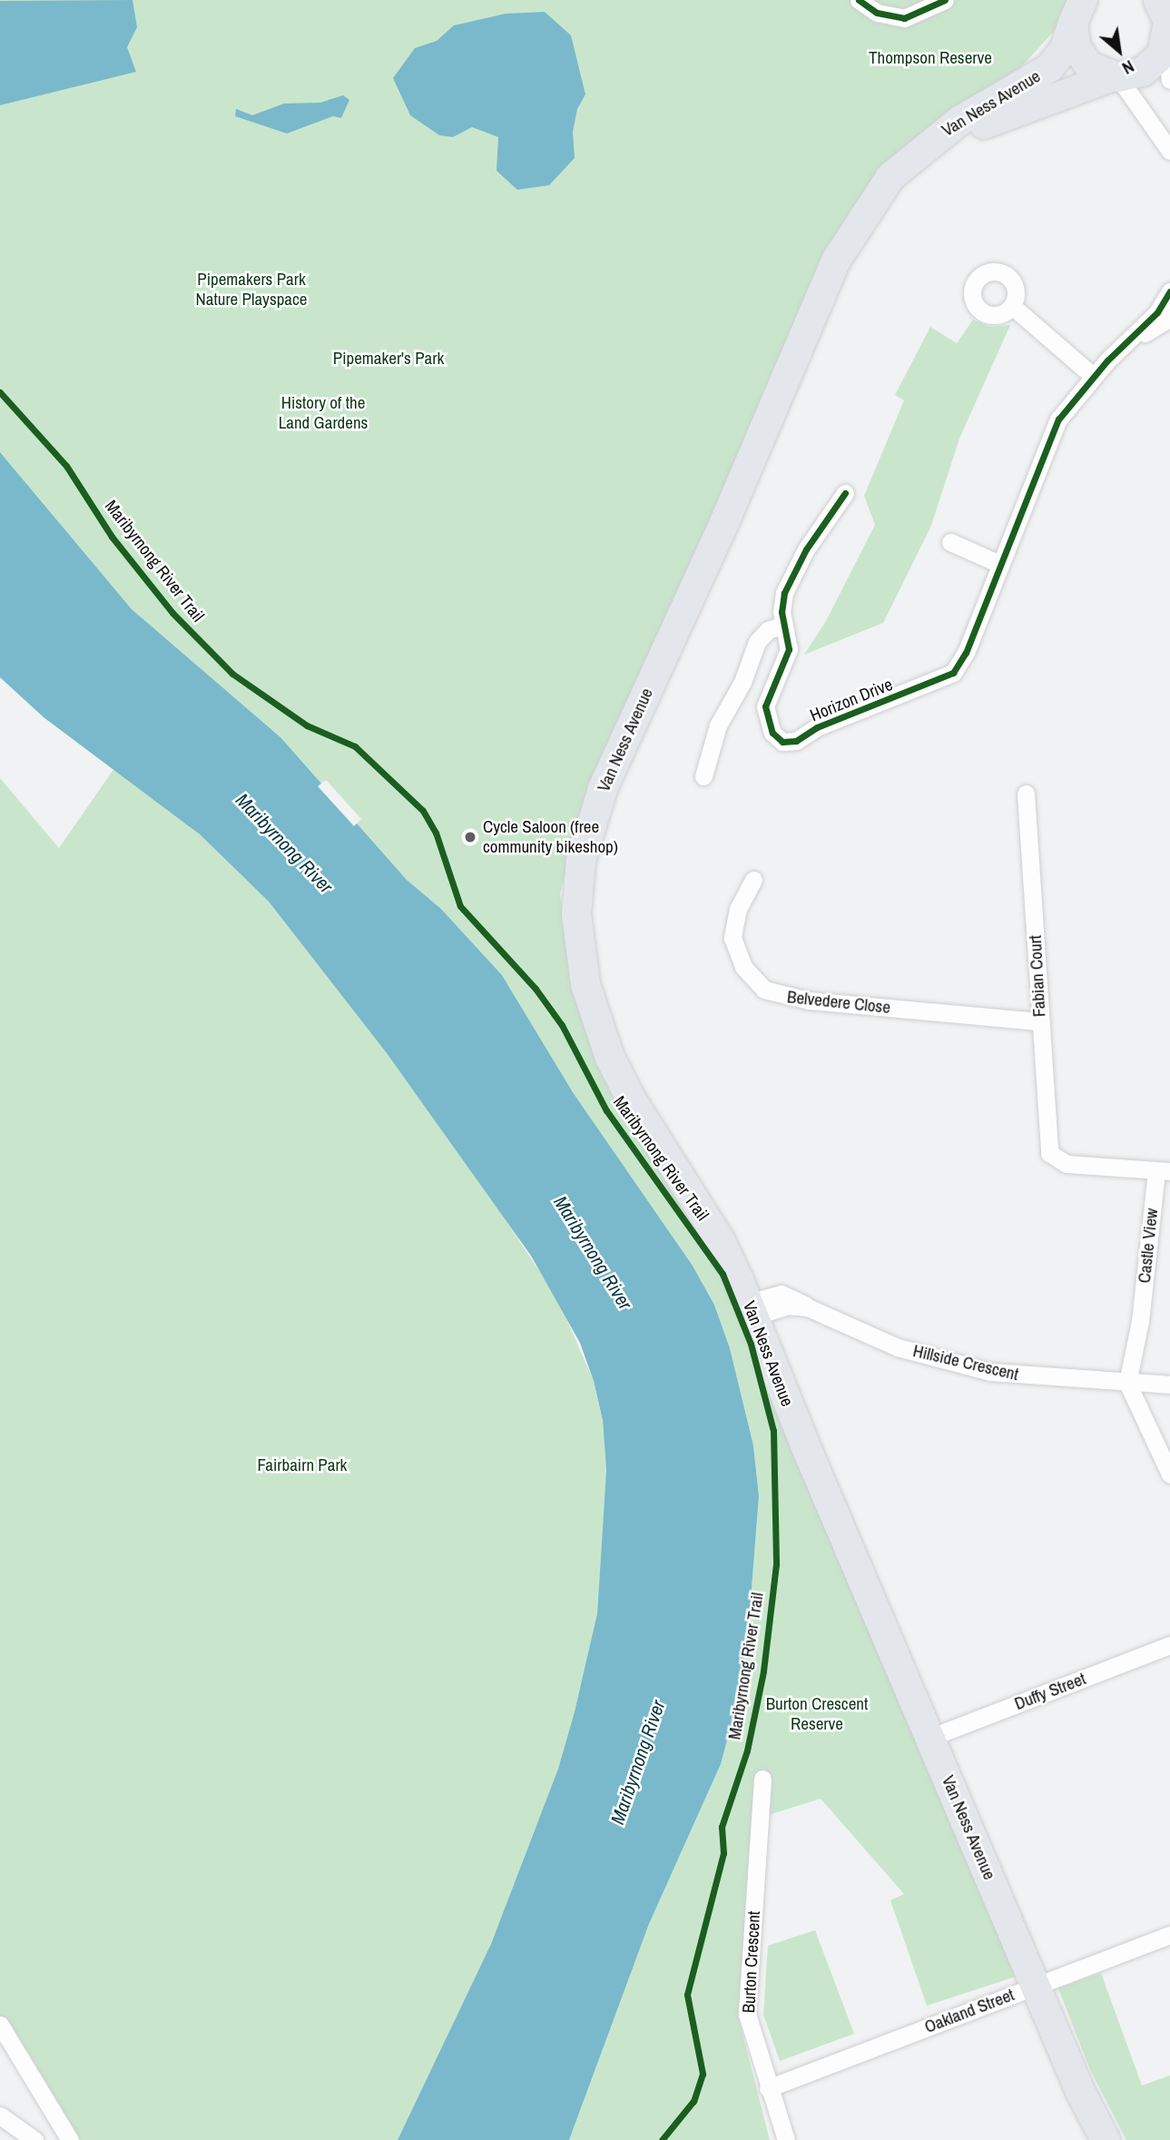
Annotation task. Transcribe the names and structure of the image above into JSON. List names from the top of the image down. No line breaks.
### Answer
{"streets":{"main road":["Van Ness Avenue"],"street":["Horizon Drive","Fabian Court","Belvedere Close","Castle View","Hillside Crescent","Duffy Street","Burton Crescent","Oakland Street"],"cycle path":["Maribyrnong River Trail"]},"crossings":[["Van Ness Avenue","Hillside Crescent"],["Van Ness Avenue","Duffy Street"],["Van Ness Avenue","Oakland Street"],["Fabian Court","Belvedere Close"],["Fabian Court","Castle View"],["Castle View","Hillside Crescent"],["Burton Crescent","Oakland Street"]],"water":["Maribyrnong River"],"parks":["Thompson Reserve","Pipemakers Park Nature Playspace","Pipemaker's Park","History of the Land Gardens","Fairbairn Park","Burton Crescent Reserve"],"places":["Cycle Saloon (free community bikeshop)"],"north":"bottom right"}
